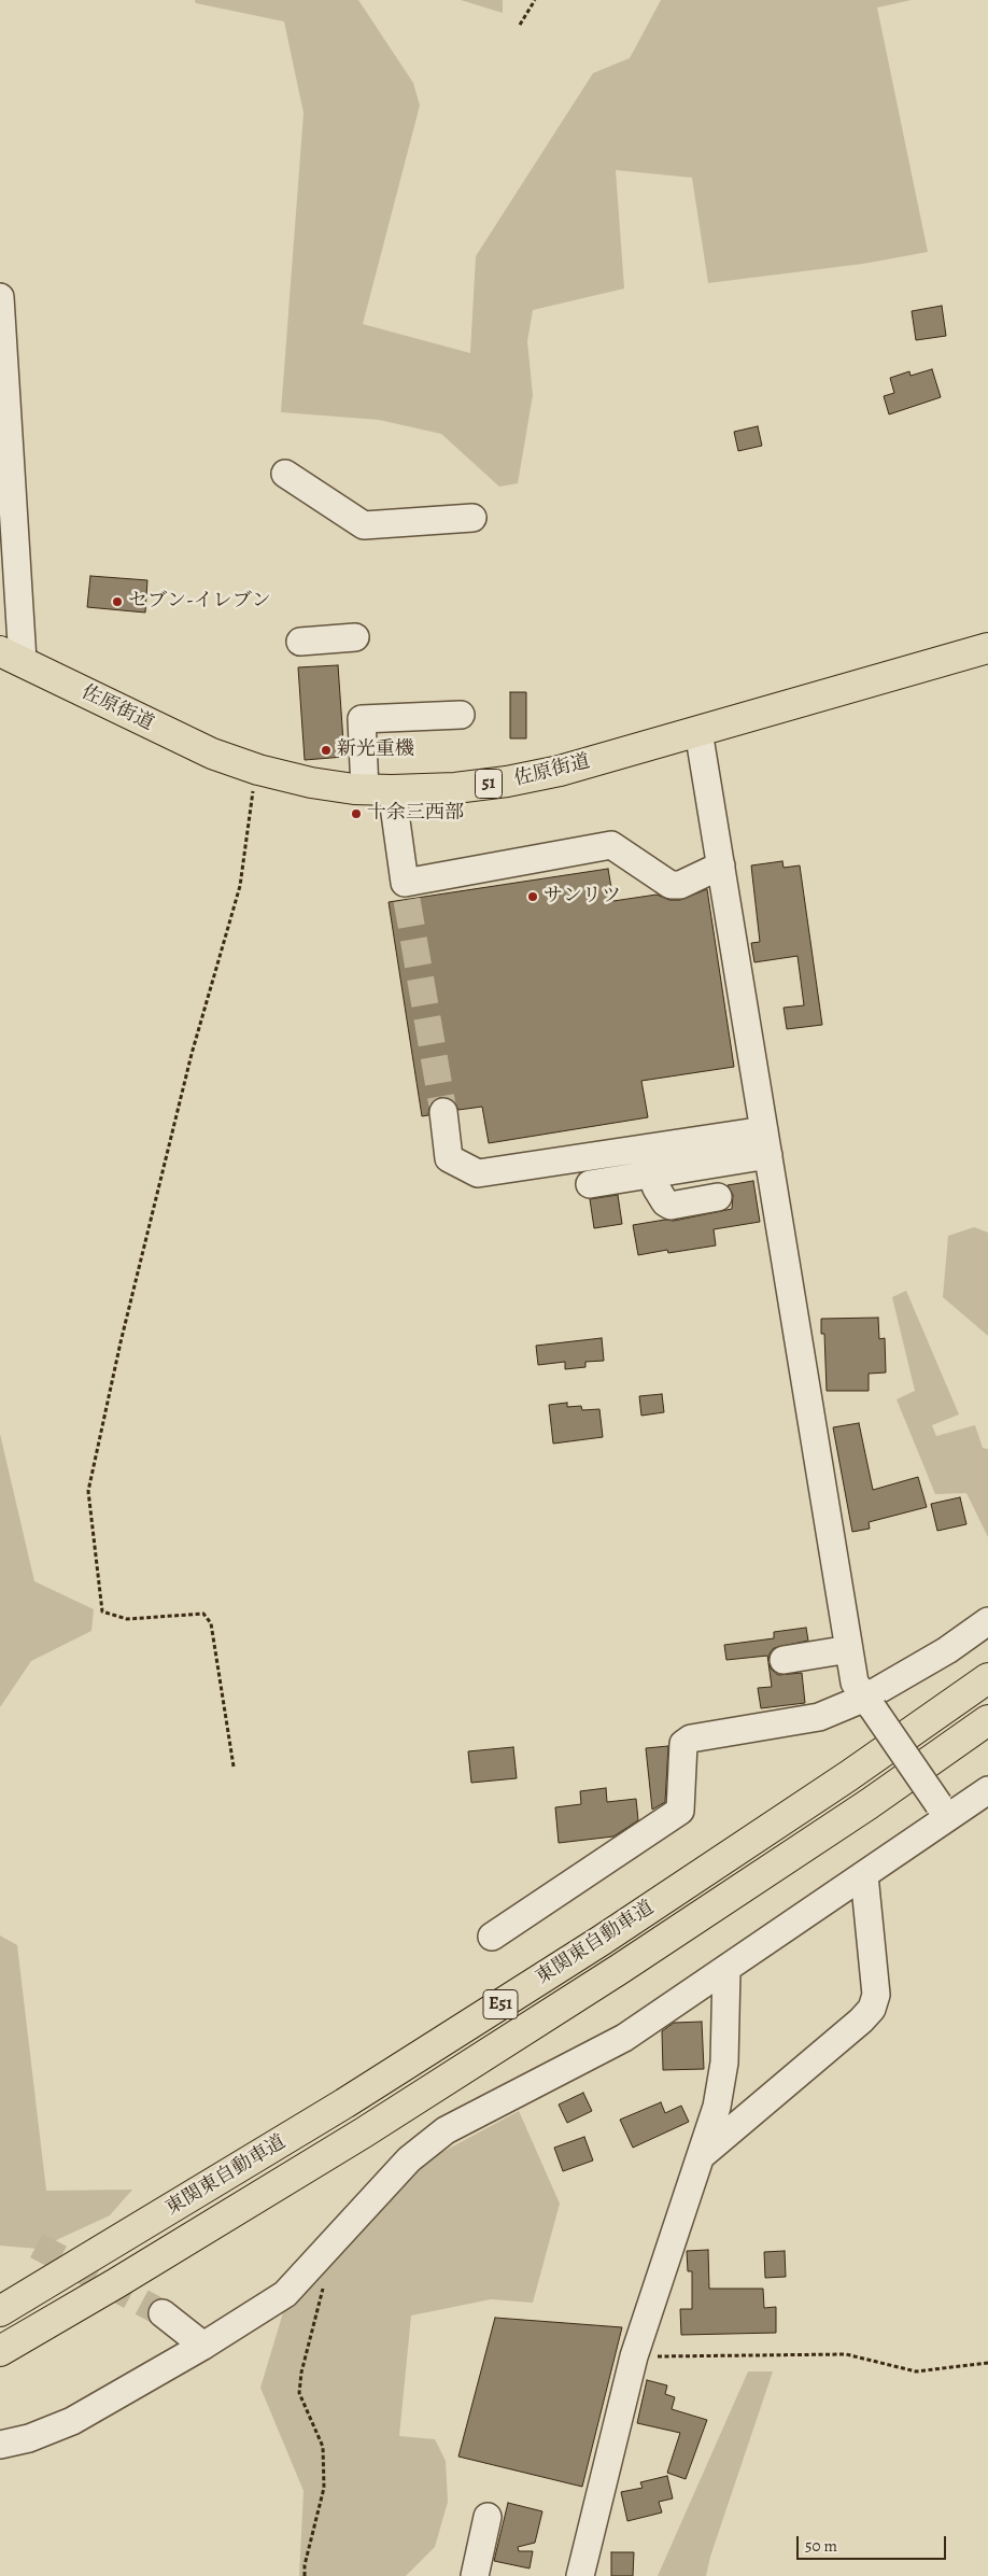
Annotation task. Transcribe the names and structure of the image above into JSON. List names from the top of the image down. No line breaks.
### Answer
{"streets":{"highway":["佐原街道","51","東関東自動車道","E51"]},"places":["セブン-イレブン","新光重機","十余三西部","サンリツ"],"scale_bar":"50 m"}
